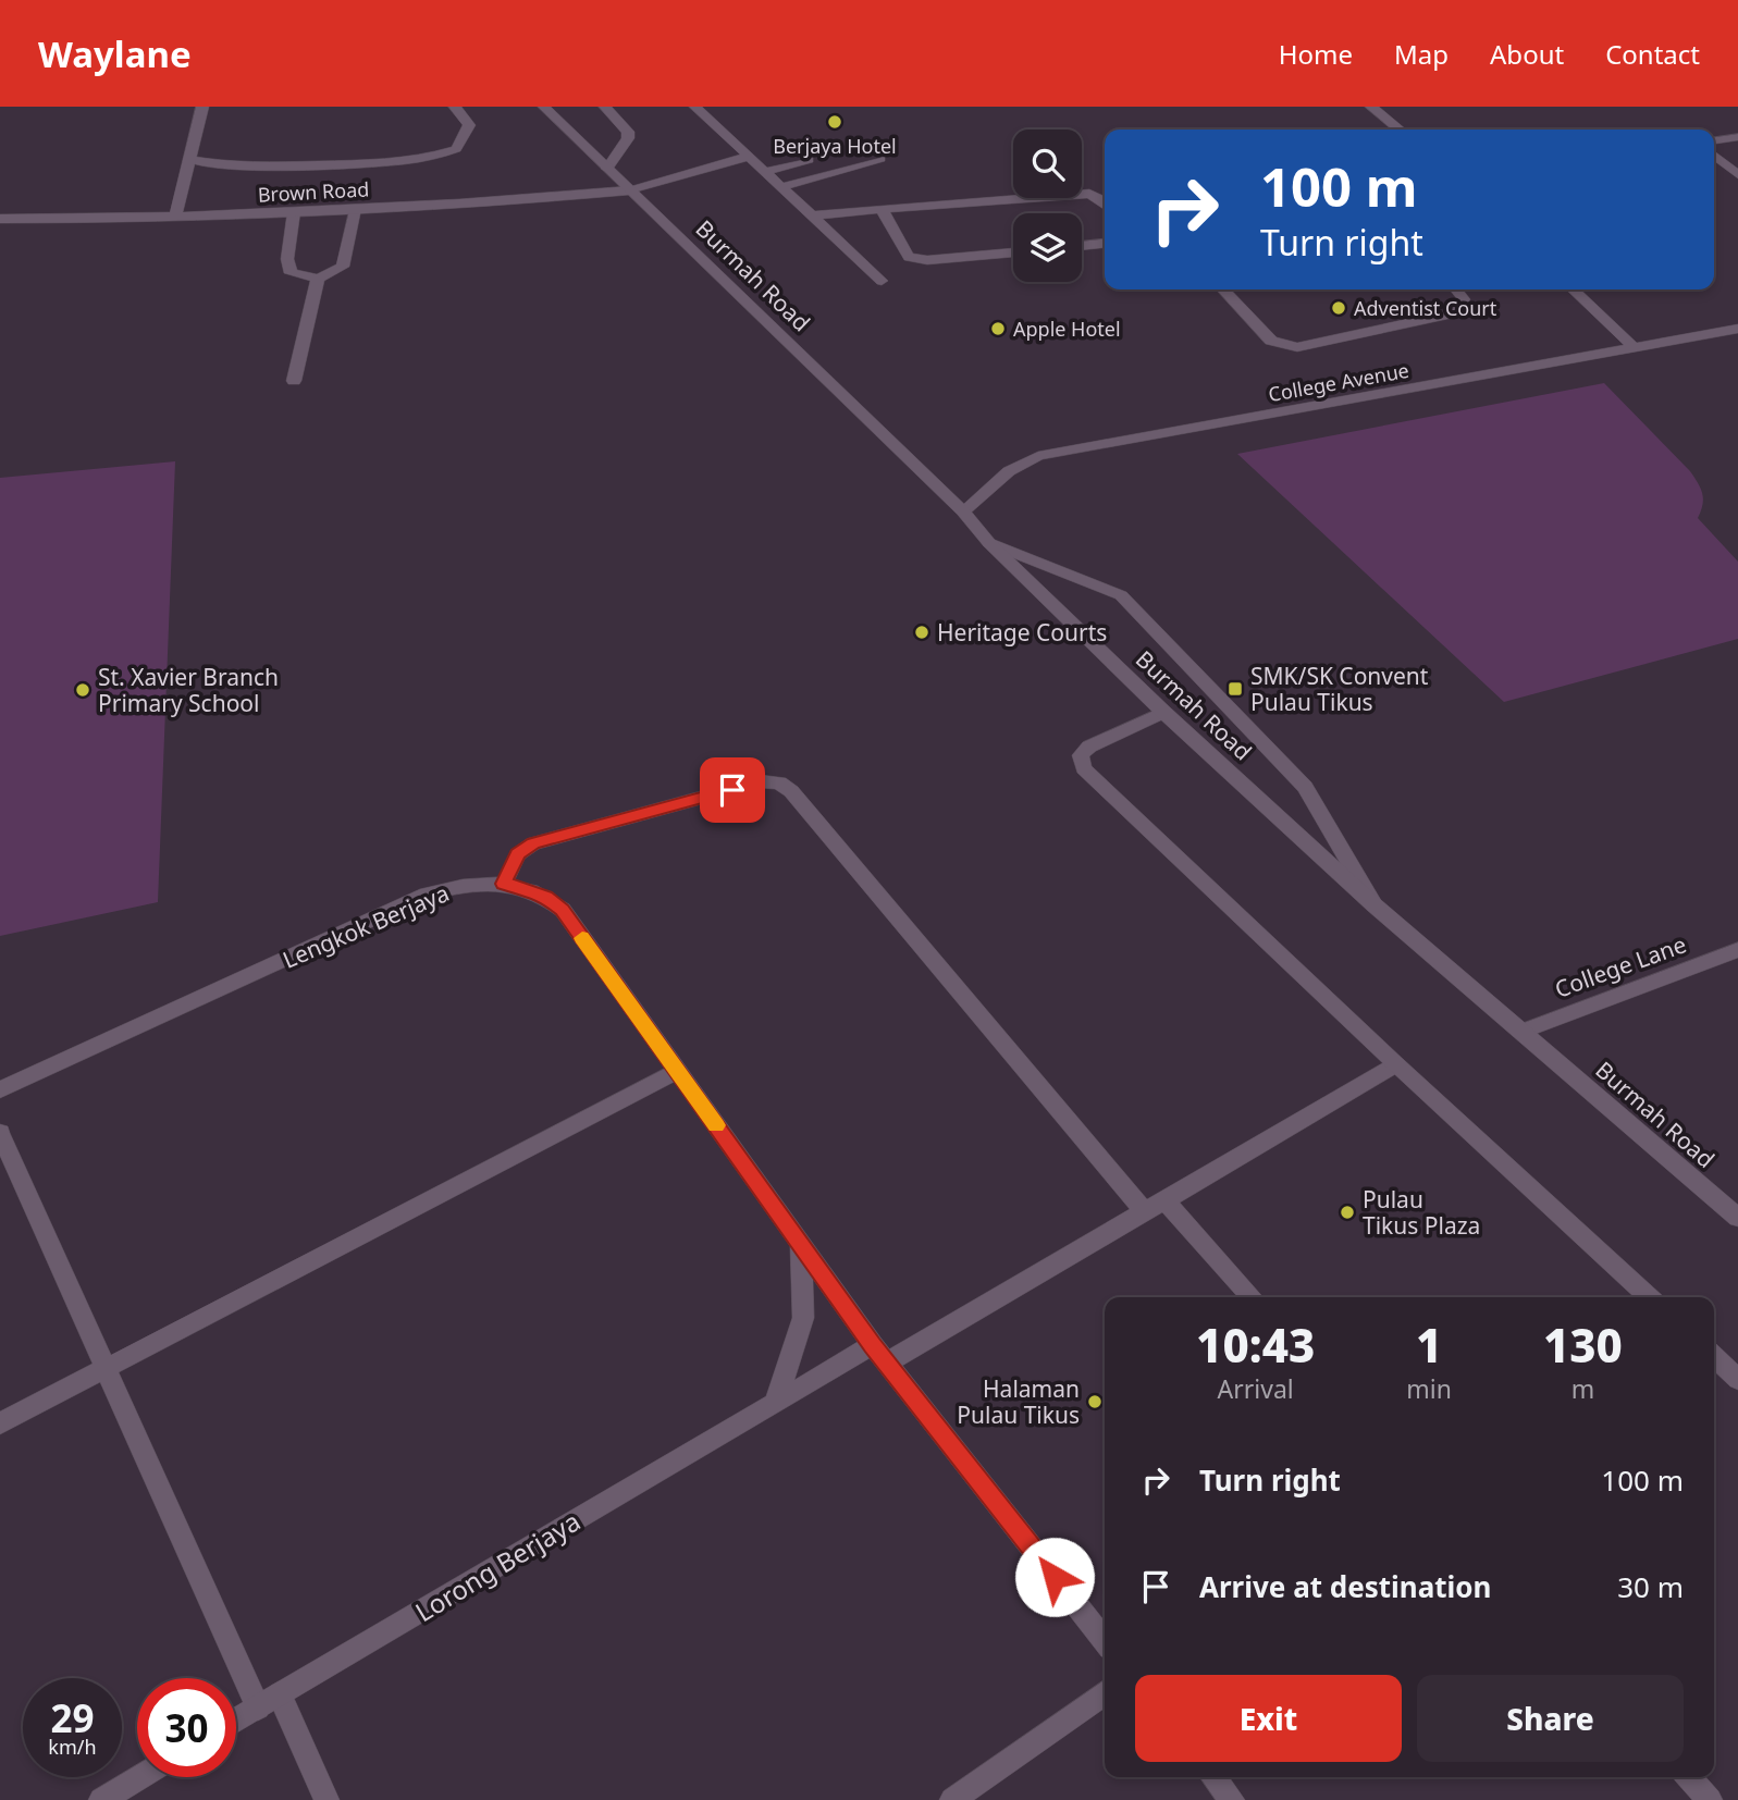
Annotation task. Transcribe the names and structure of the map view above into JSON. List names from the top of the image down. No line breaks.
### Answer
{"streets":{"street":["Brown Road","Burmah Road","College Avenue","Lengkok Berjaya","College Lane","Lorong Berjaya"]},"crossings":[["Brown Road","Burmah Road"],["Burmah Road","College Avenue"],["Burmah Road","College Lane"],["Lengkok Berjaya","Lorong Berjaya"]],"places":{"other":["Berjaya Hotel","Adventist Court","Apple Hotel","Heritage Courts","St. Xavier Branch Primary School","Pulau Tikus Plaza","Halaman Pulau Tikus"],"transit":["SMK/SK Convent Pulau Tikus"]},"page":{"header":"Waylane","nav":["Home","Map","About","Contact"],"turn":["100 m","Turn right"],"eta":["10:43","Arrival","1","min","130","m"],"list":[{"name":"Turn right","value":"100 m"},{"name":"Arrive at destination","value":"30 m"}],"buttons":["Exit","Share"],"speed":"29 km/h","limit":"30"}}
